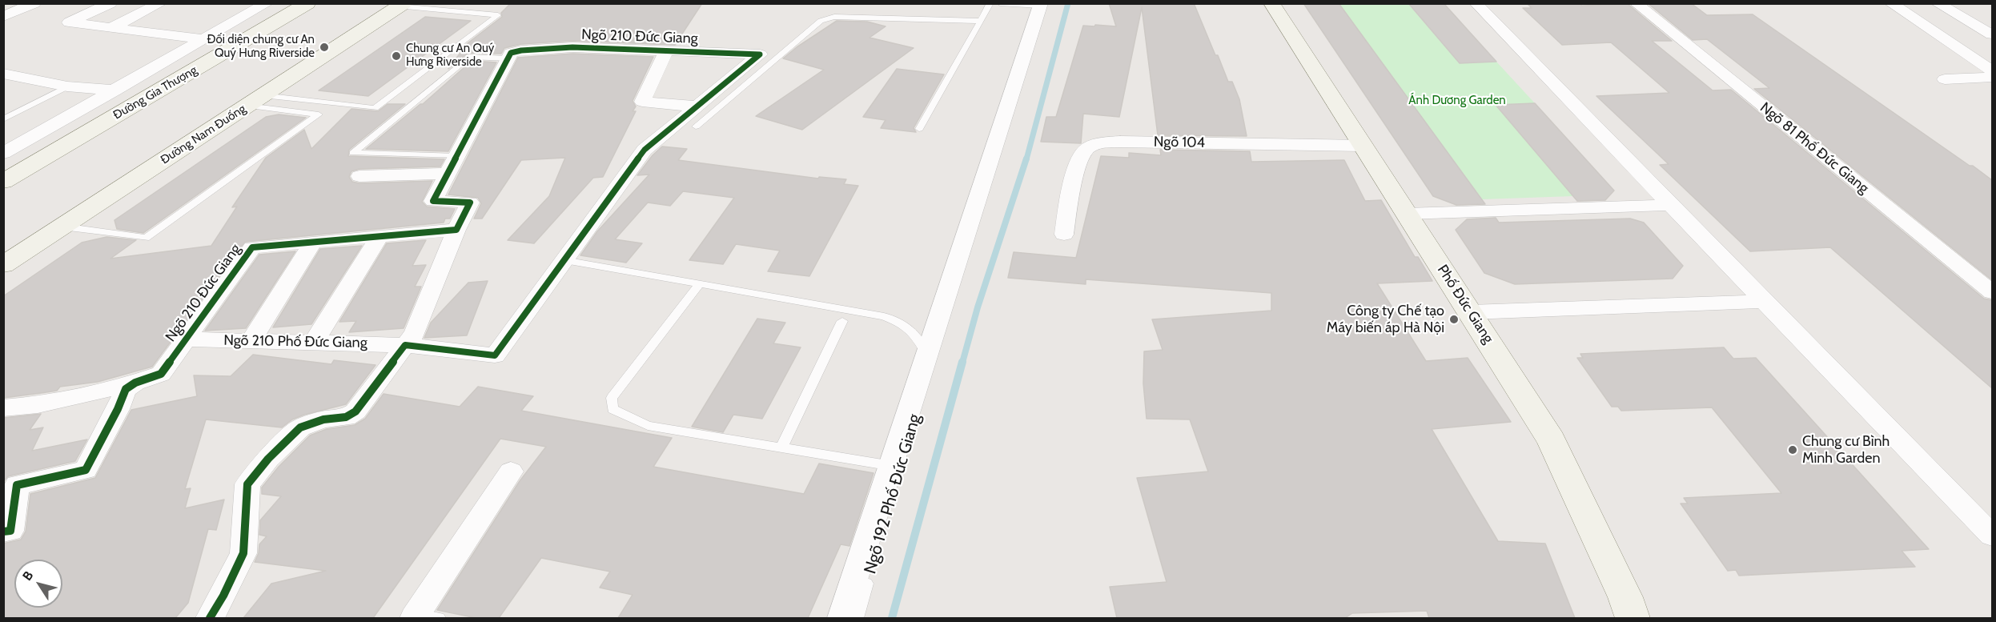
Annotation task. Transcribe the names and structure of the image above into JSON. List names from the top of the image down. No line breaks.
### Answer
{"streets":{"street":["Ngõ 210 Đức Giang","Đường Gia Thượng","Đường Nam Đuống","Ngõ 104","Ngõ 81 Phố Đức Giang","Phố Đức Giang","Ngõ 210 Phố Đức Giang"],"lane":["Ngõ 192 Phố Đức Giang"]},"crossings":[["Ngõ 210 Đức Giang","Ngõ 210 Phố Đức Giang"],["Ngõ 104","Phố Đức Giang"]],"parks":["Ánh Dương Garden"],"places":["Đối diện chung cư An Quý Hưng Riverside","Chung cư An Quý Hưng Riverside","Công ty Chế tạo Máy biến áp Hà Nội","Chung cư Bình Minh Garden"],"north":"top left"}
